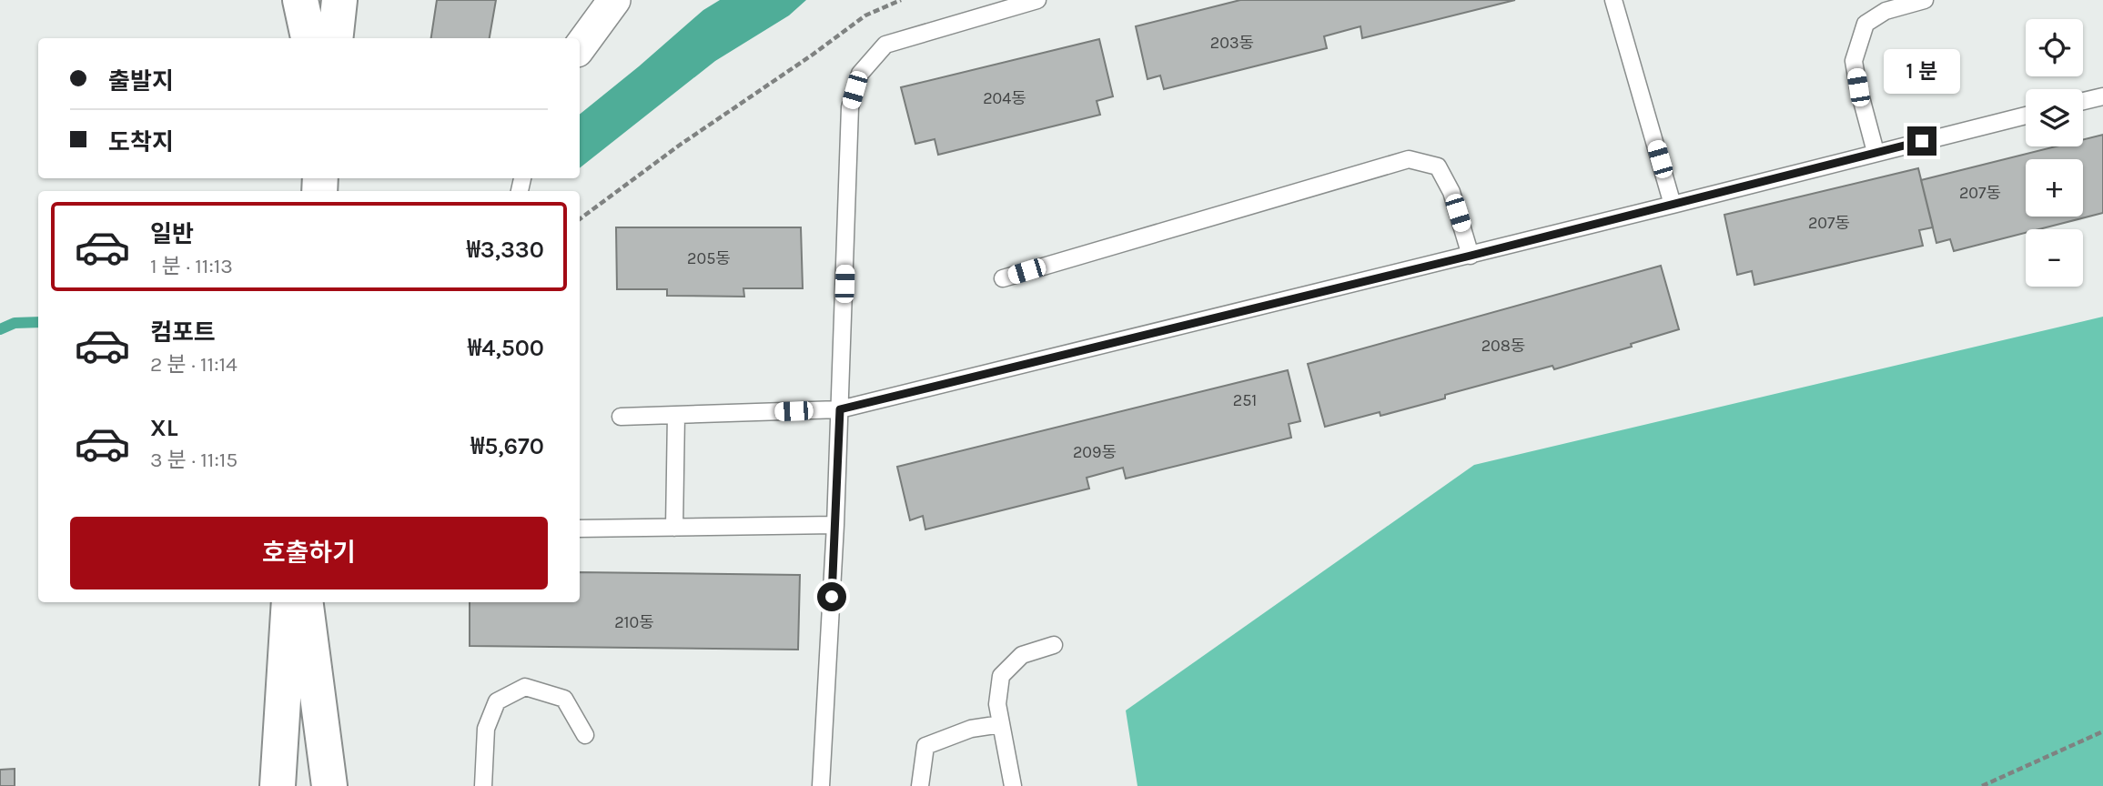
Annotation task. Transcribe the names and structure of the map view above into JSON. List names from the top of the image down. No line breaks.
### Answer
{"house_numbers":["203동","204동","207동","207동","205동","208동","251","209동","210동"],"page":{"map_buttons":["+","−"],"banner":["출발지","도착지"],"bubble":"1 분","list":[{"name":"일반","note":"1 분 · 11:13","value":"₩3,330"},{"name":"컴포트","note":"2 분 · 11:14","value":"₩4,500"},{"name":"XL","note":"3 분 · 11:15","value":"₩5,670"}],"buttons":"호출하기"}}
